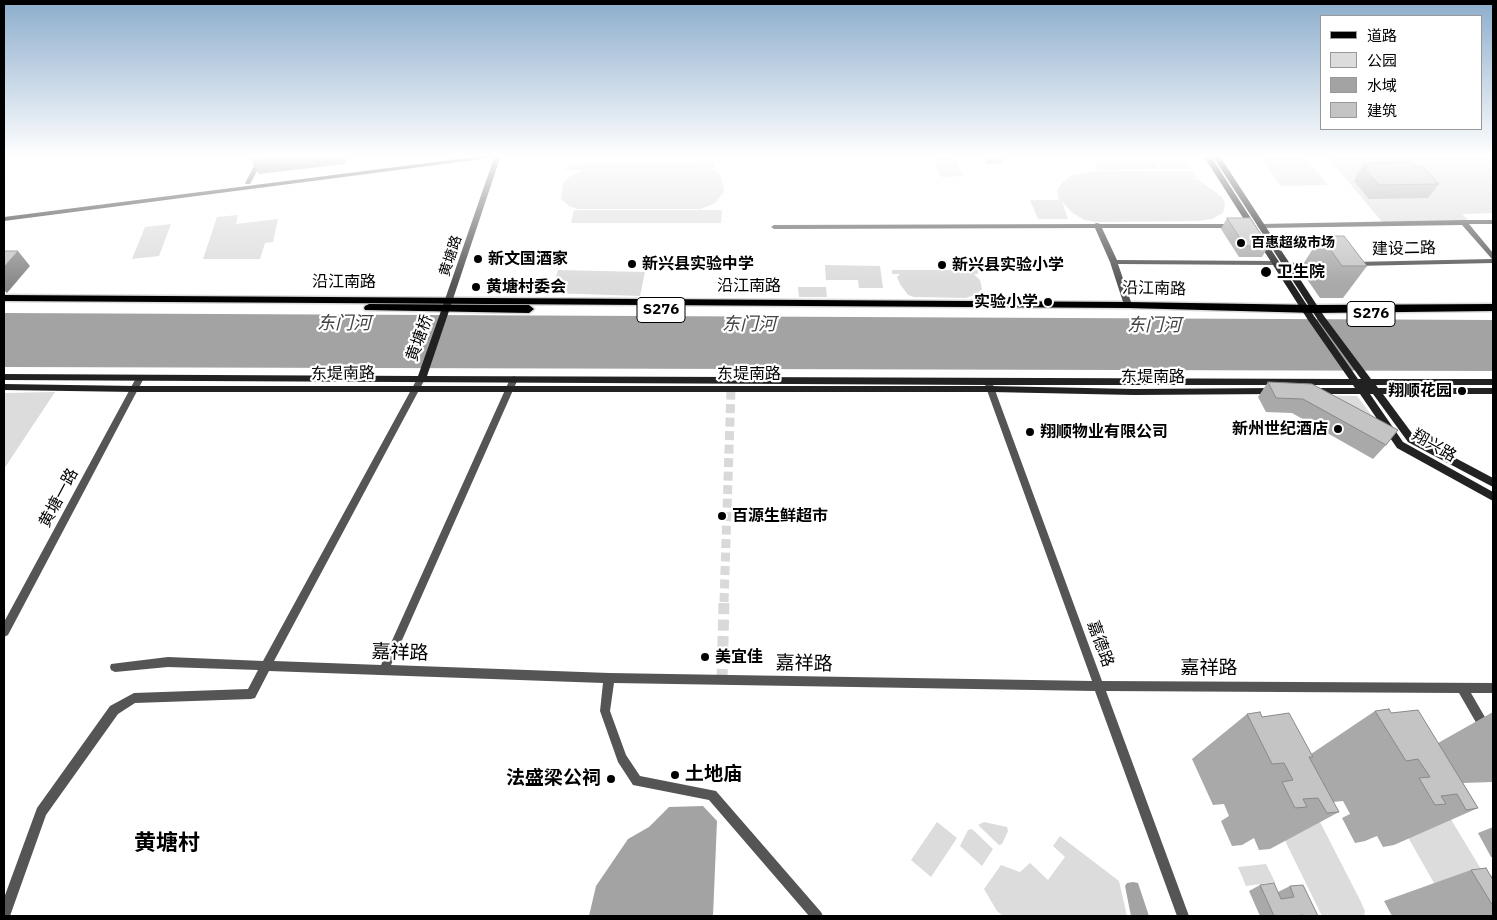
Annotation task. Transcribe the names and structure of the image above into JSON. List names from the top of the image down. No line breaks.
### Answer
{"streets":{"main road":["沿江南路","S276","黄塘桥","东堤南路","翔兴路"],"street":["建设二路","黄塘路","黄塘一路","嘉德路","嘉祥路"]},"crossings":[["黄塘路","沿江南路"],["黄塘路","黄塘桥"],["沿江南路","黄塘桥"],["沿江南路","翔兴路"],["黄塘桥","东堤南路"],["东堤南路","翔兴路"],["东堤南路","黄塘一路"],["东堤南路","嘉德路"],["嘉德路","嘉祥路"]],"districts":["黄塘村"],"water":["东门河"],"places":["百惠超级市场","新文国酒家","新兴县实验中学","新兴县实验小学","卫生院","黄塘村委会","实验小学","翔顺花园","新州世纪酒店","翔顺物业有限公司","百源生鲜超市","美宜佳","土地庙","法盛梁公祠"],"legend":["道路","公园","水域","建筑"]}
